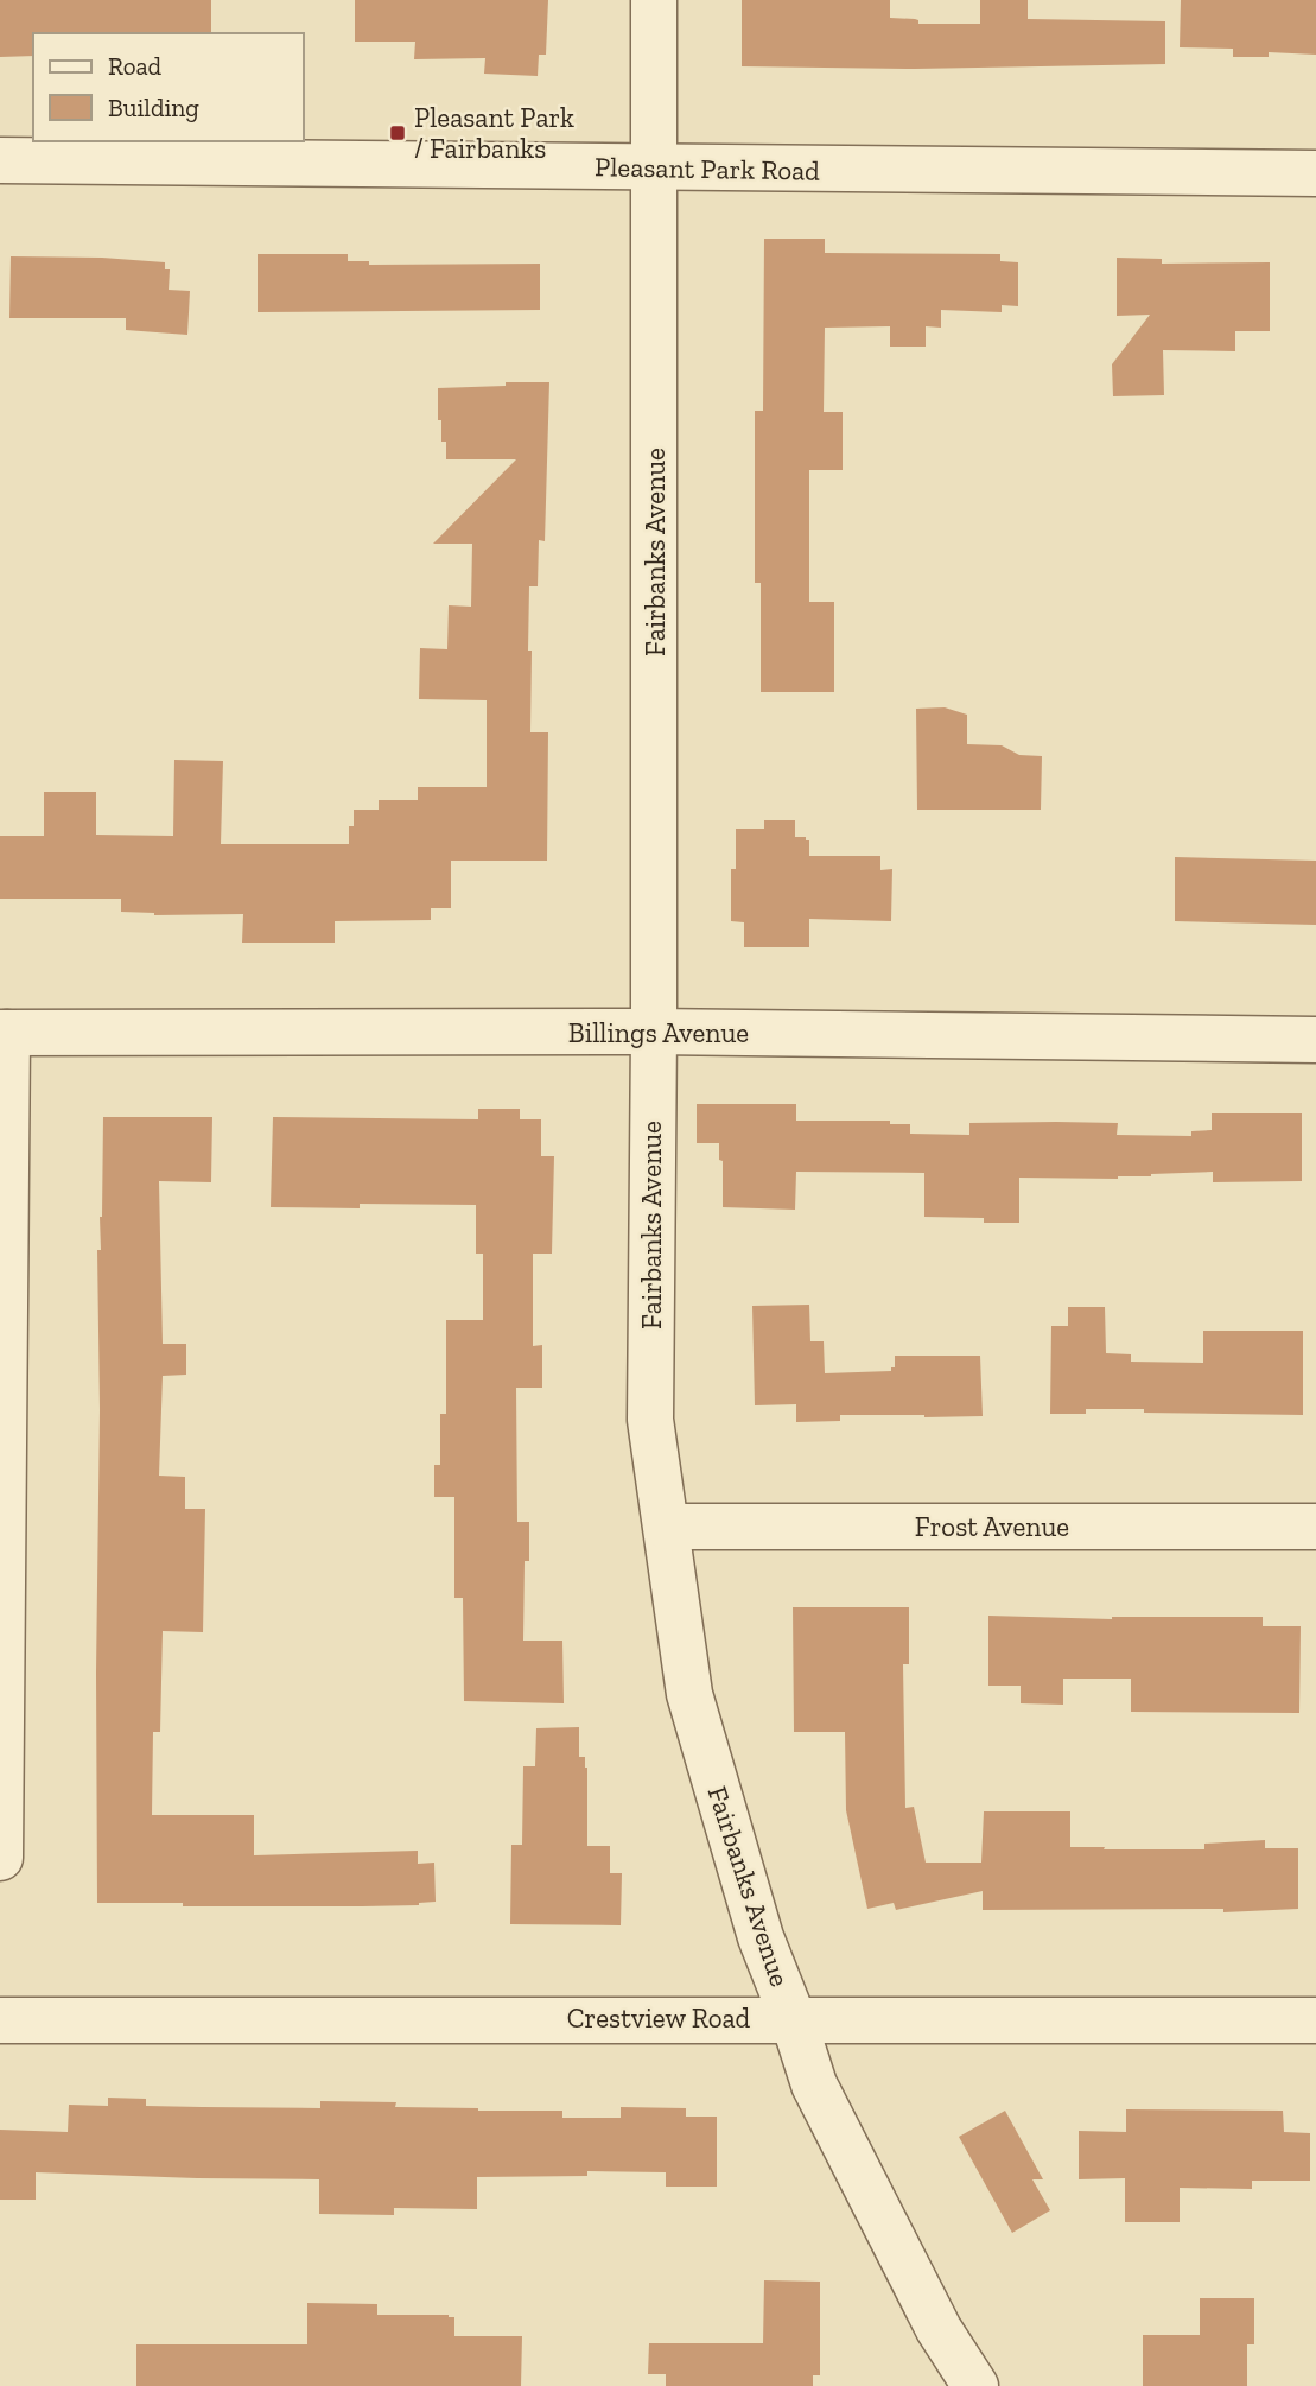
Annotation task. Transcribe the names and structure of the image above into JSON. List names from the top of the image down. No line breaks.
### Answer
{"streets":{"street":["Pleasant Park Road","Fairbanks Avenue","Billings Avenue","Frost Avenue","Crestview Road"]},"crossings":[["Pleasant Park Road","Fairbanks Avenue"],["Fairbanks Avenue","Billings Avenue"],["Fairbanks Avenue","Frost Avenue"],["Fairbanks Avenue","Crestview Road"]],"places":{"transit":["Pleasant Park / Fairbanks"]},"legend":["Road","Building"]}
